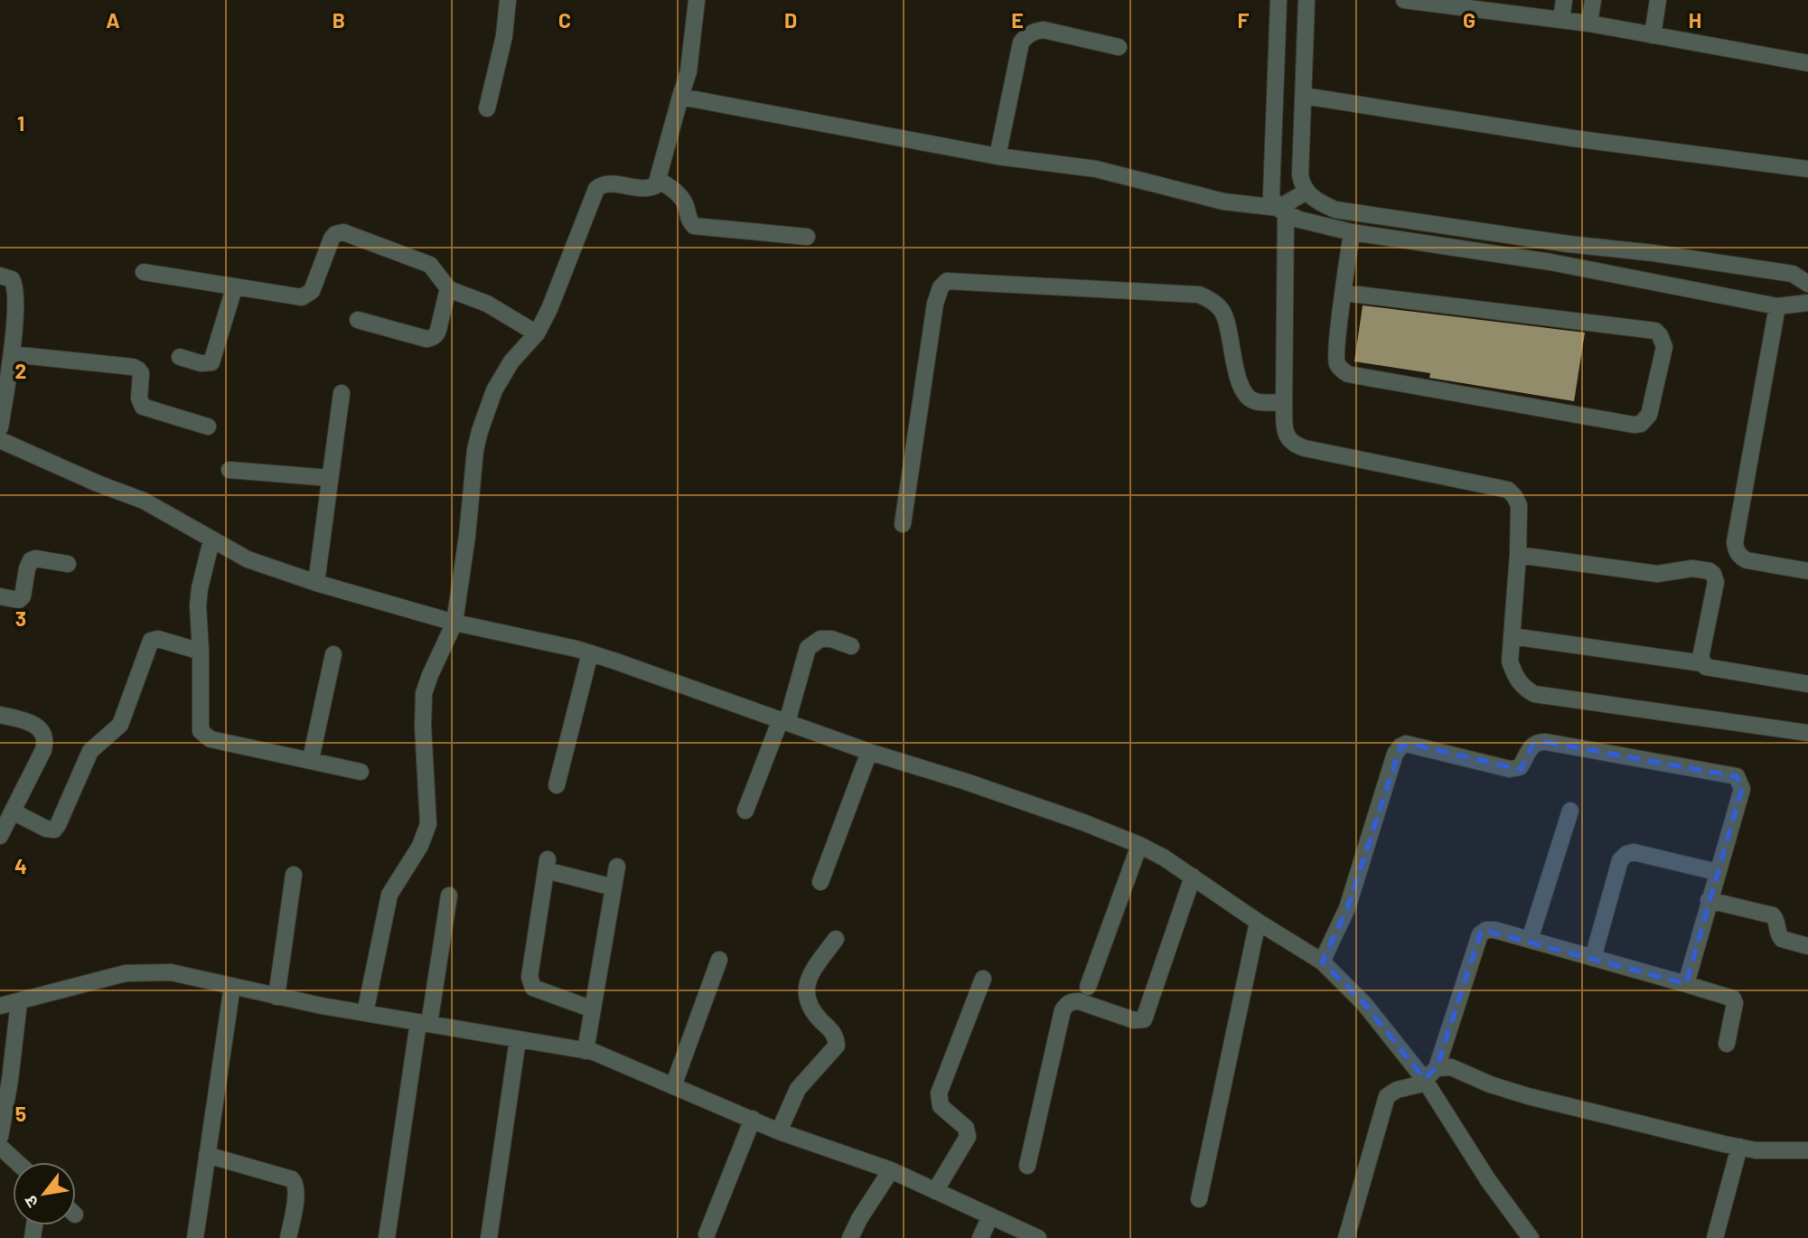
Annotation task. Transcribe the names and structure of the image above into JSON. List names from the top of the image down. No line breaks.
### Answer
{"north":"bottom left","grid":{"columns":["A","B","C","D","E","F","G","H"],"rows":["1","2","3","4","5"]}}
